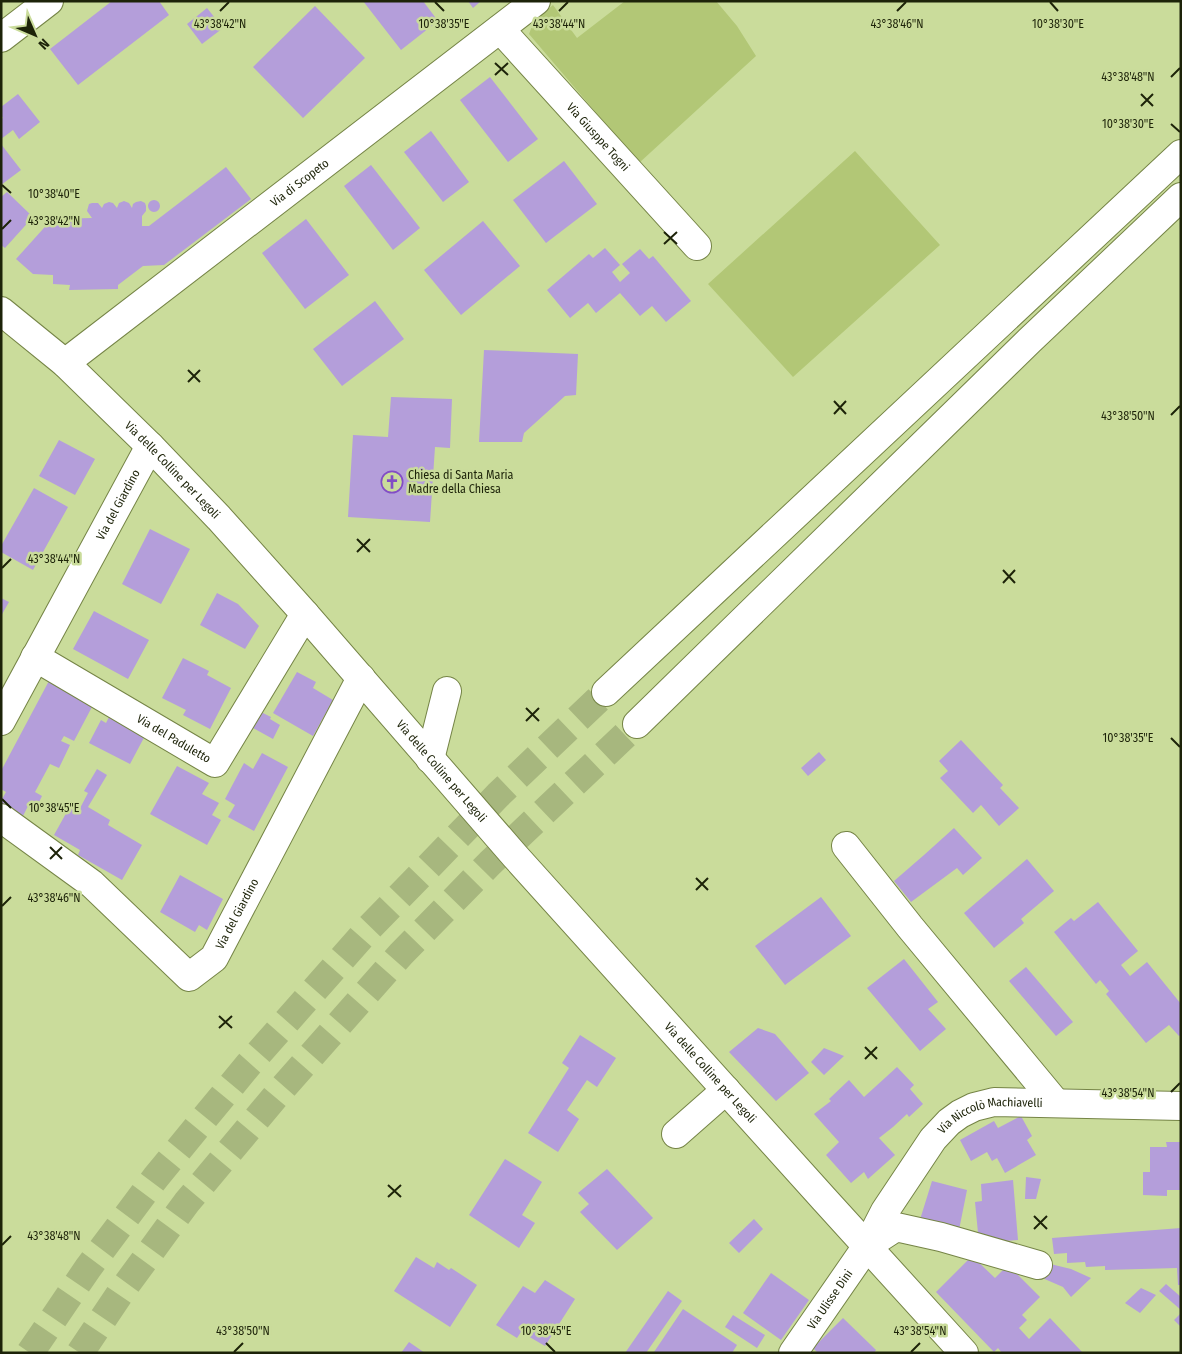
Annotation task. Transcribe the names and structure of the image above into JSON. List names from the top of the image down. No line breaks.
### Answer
{"streets":{"main road":["Via Giusppe Togni","Via di Scopeto","Via delle Colline per Legoli","Via del Giardino","Via del Paduletto","Via Niccolò Machiavelli","Via Ulisse Dini"]},"crossings":[["Via Giusppe Togni","Via di Scopeto"],["Via di Scopeto","Via delle Colline per Legoli"],["Via delle Colline per Legoli","Via del Giardino"],["Via delle Colline per Legoli","Via del Paduletto"],["Via delle Colline per Legoli","Via Niccolò Machiavelli"],["Via delle Colline per Legoli","Via Ulisse Dini"],["Via del Giardino","Via del Paduletto"],["Via Niccolò Machiavelli","Via Ulisse Dini"]],"places":{"church":["Chiesa di Santa Maria Madre della Chiesa"]},"north":"bottom right","coordinates":["43°38'42\"N","10°38'35\"E","43°38'44\"N","43°38'46\"N","10°38'30\"E","43°38'48\"N","10°38'40\"E","43°38'50\"N","10°38'45\"E","43°38'54\"N"]}
